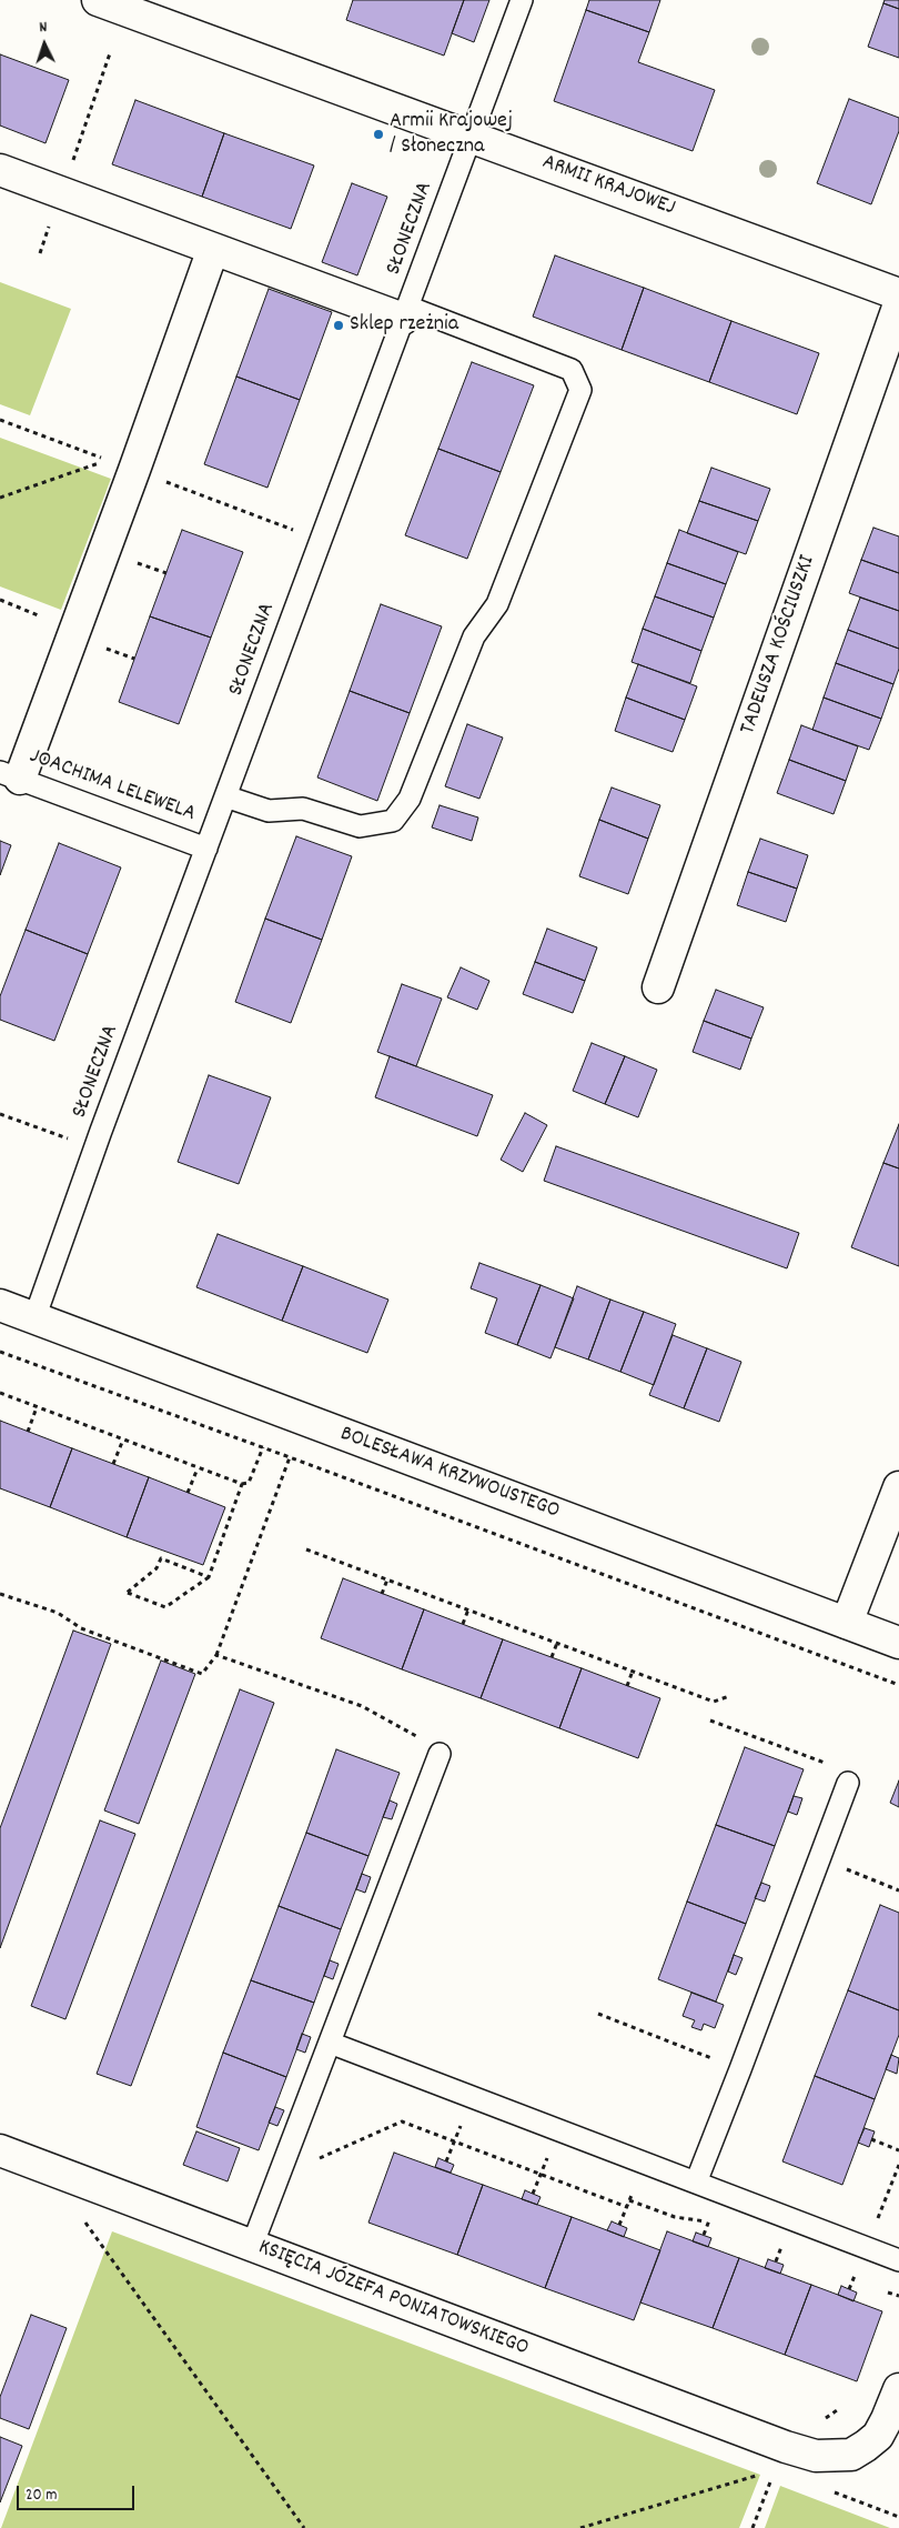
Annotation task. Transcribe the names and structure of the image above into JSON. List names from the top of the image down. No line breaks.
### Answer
{"streets":{"street":["ARMII KRAJOWEJ","TADEUSZA KOŚCIUSZKI","BOLESŁAWA KRZYWOUSTEGO","KSIĘCIA JÓZEFA PONIATOWSKIEGO"],"lane":["SŁONECZNA","JOACHIMA LELEWELA"]},"crossings":[["ARMII KRAJOWEJ","SŁONECZNA"],["SŁONECZNA","JOACHIMA LELEWELA"],["SŁONECZNA","BOLESŁAWA KRZYWOUSTEGO"]],"places":["Armii Krajowej / Słoneczna","Sklep rzeżnia"],"scale_bar":"20 m","north":"top"}
